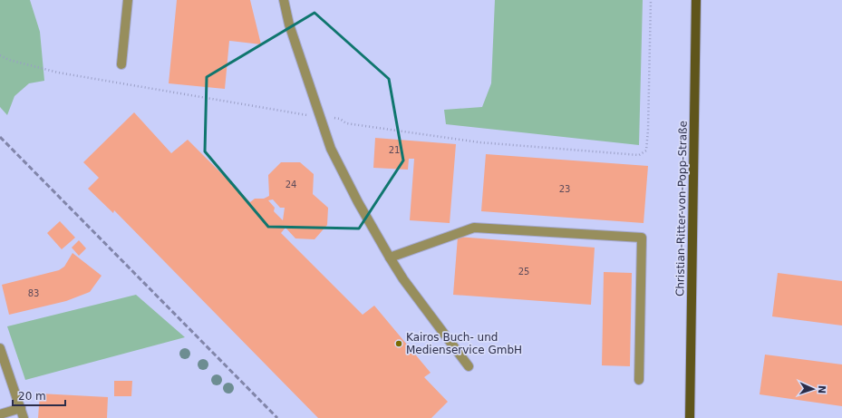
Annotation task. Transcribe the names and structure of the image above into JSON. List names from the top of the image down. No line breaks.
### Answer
{"streets":{"main road":["Christian-Ritter-von-Popp-Straße"]},"places":["Kairos Buch- und Medienservice GmbH"],"house_numbers":["21","24","23","25","83"],"scale_bar":"20 m","north":"right"}
